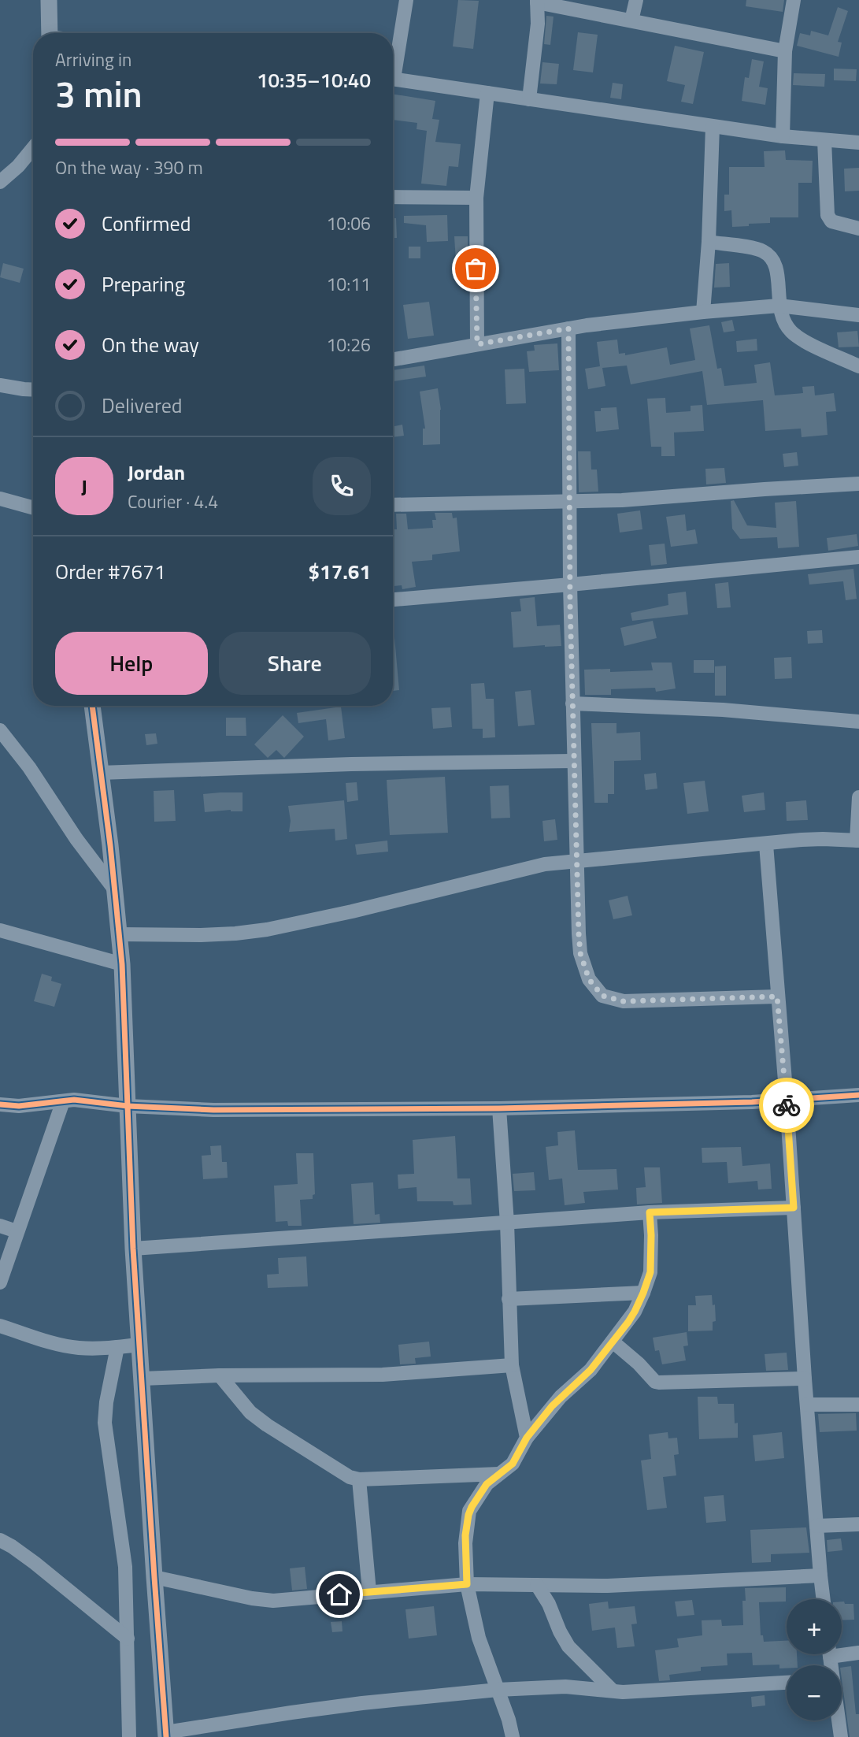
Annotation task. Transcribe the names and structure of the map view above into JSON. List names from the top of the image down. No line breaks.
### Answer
{"page":{"heading":["3 min","Arriving in","10:35–10:40"],"panel":["Jordan","Courier · 4.4","Order #7671","$17.61"],"bar":"On the way · 390 m","list":[["Confirmed","10:06"],["Preparing","10:11"],["On the way","10:26"],"Delivered"],"round":"J","buttons":["Help","Share"],"map_buttons":["+","−"]}}
